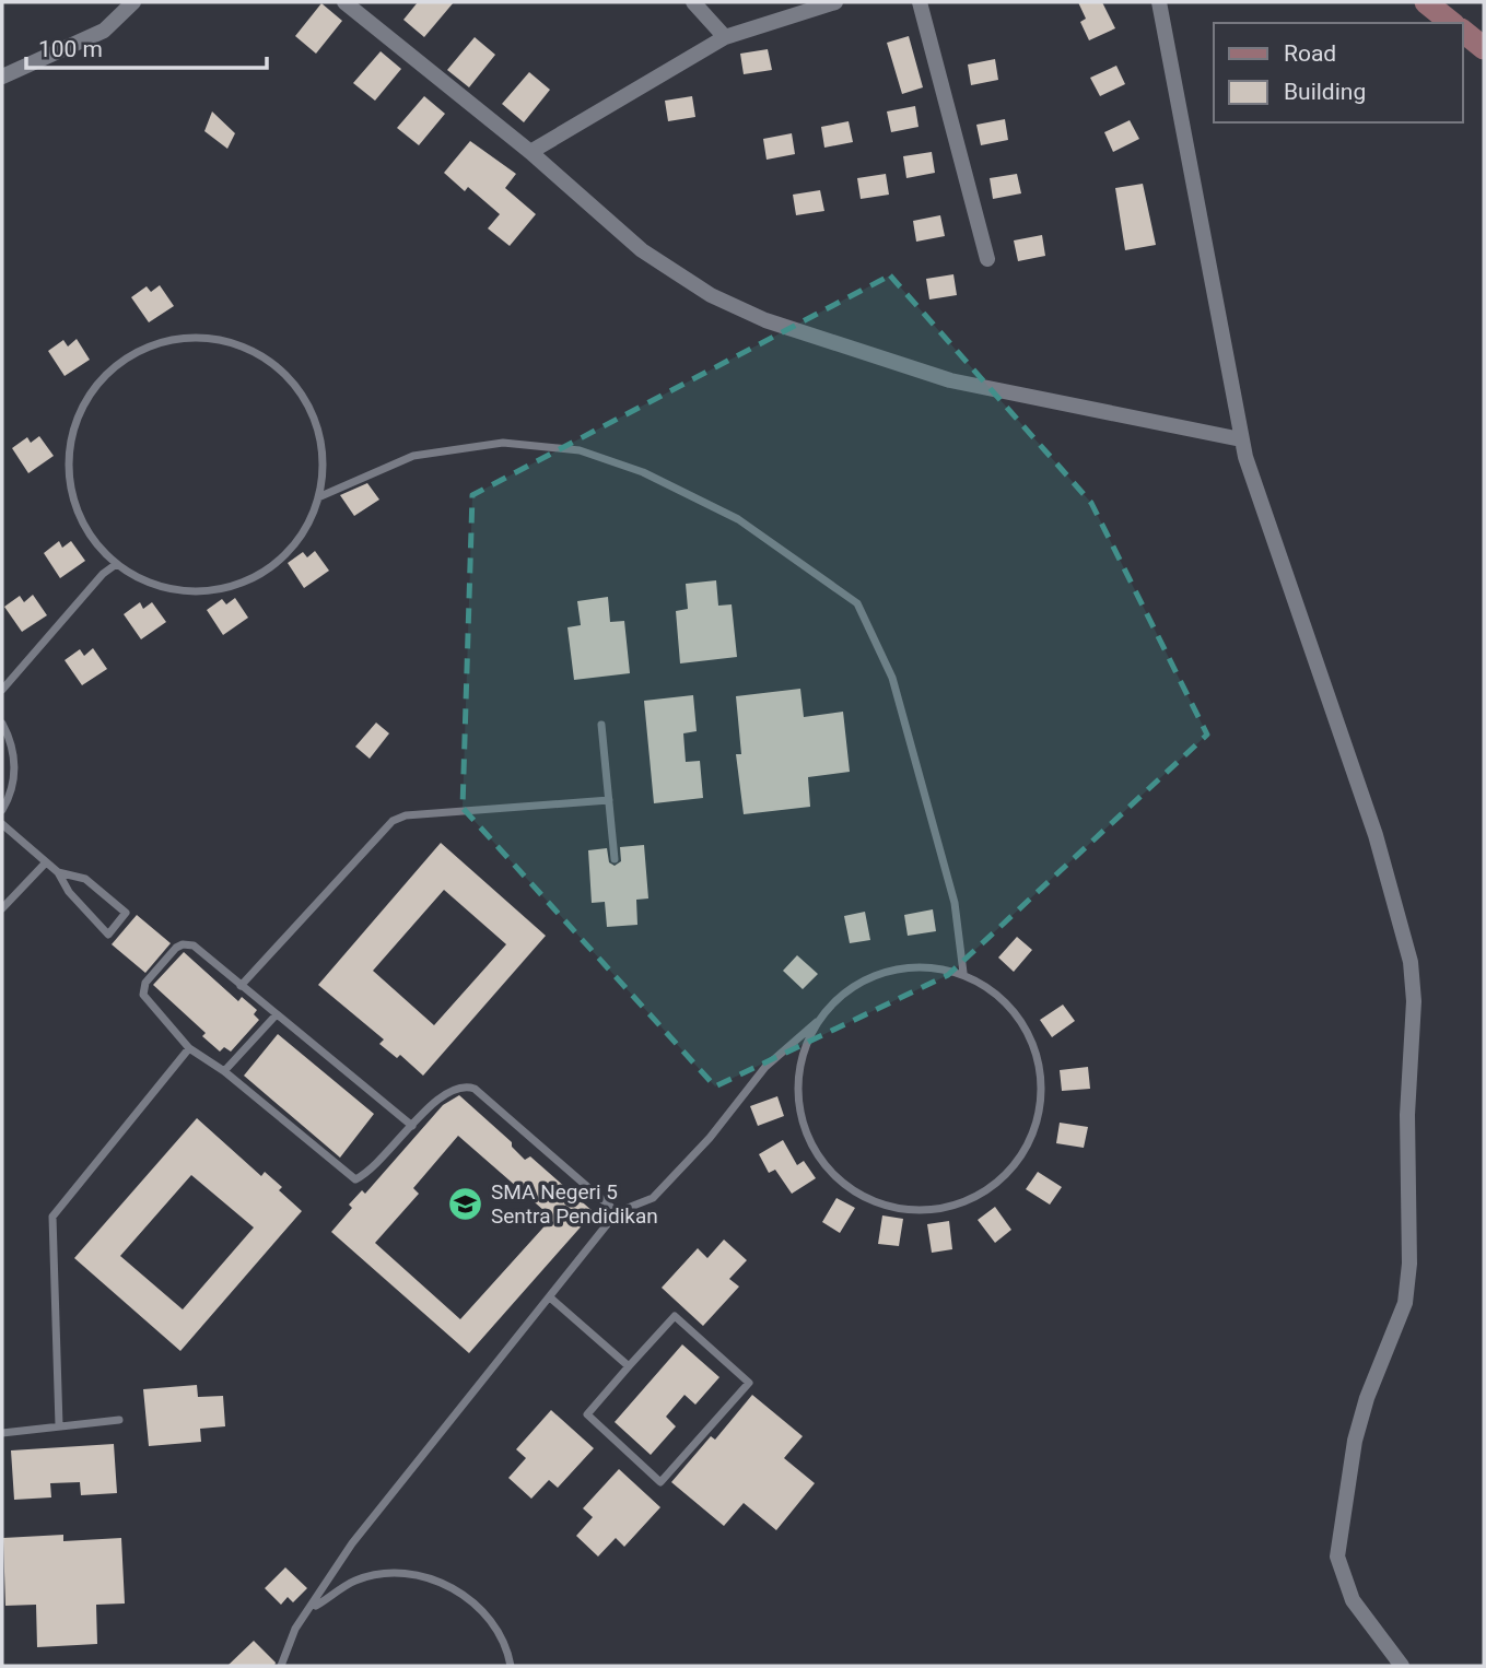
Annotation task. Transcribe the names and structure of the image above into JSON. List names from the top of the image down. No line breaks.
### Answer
{"places":{"school or university":["SMA Negeri 5 Sentra Pendidikan"]},"legend":["Road","Building"],"scale_bar":"100 m"}
